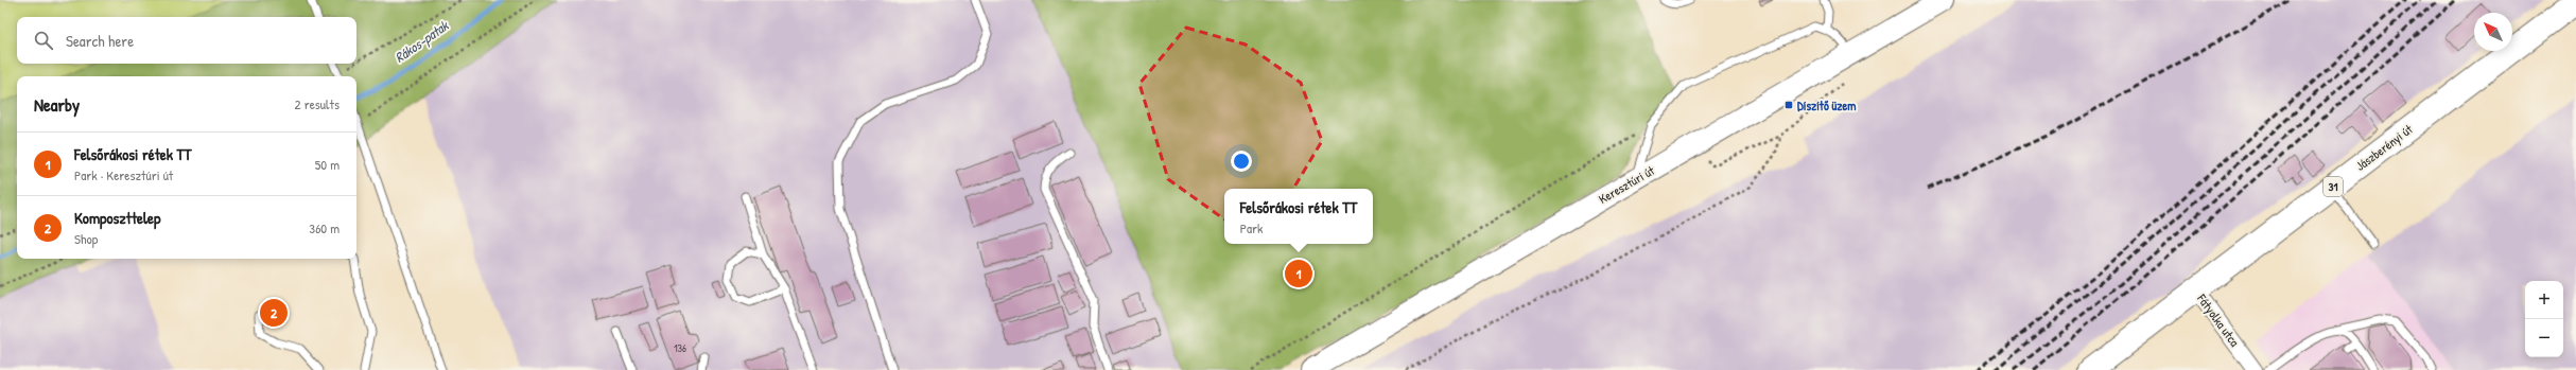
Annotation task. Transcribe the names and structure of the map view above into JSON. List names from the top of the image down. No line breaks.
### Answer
{"streets":{"main road":["Jászberényi út","Keresztúri út","31"],"street":["Fátyolka utca"]},"crossings":[["Jászberényi út","Fátyolka utca"]],"water":["Rákos-patak"],"places":{"transit":["Díszítő üzem"]},"house_numbers":["136"],"north":"top left","page":{"search":"Search here","heading":["Nearby","2 results"],"list":[{"mark":"1","name":"Felsőrákosi rétek TT","note":"Park · Keresztúri út","value":"50 m"},{"mark":"2","name":"Komposzttelep","note":"Shop","value":"360 m"}],"popup":["Felsőrákosi rétek TT","Park"],"pins":["1","2"],"map_buttons":["+","−"]}}
